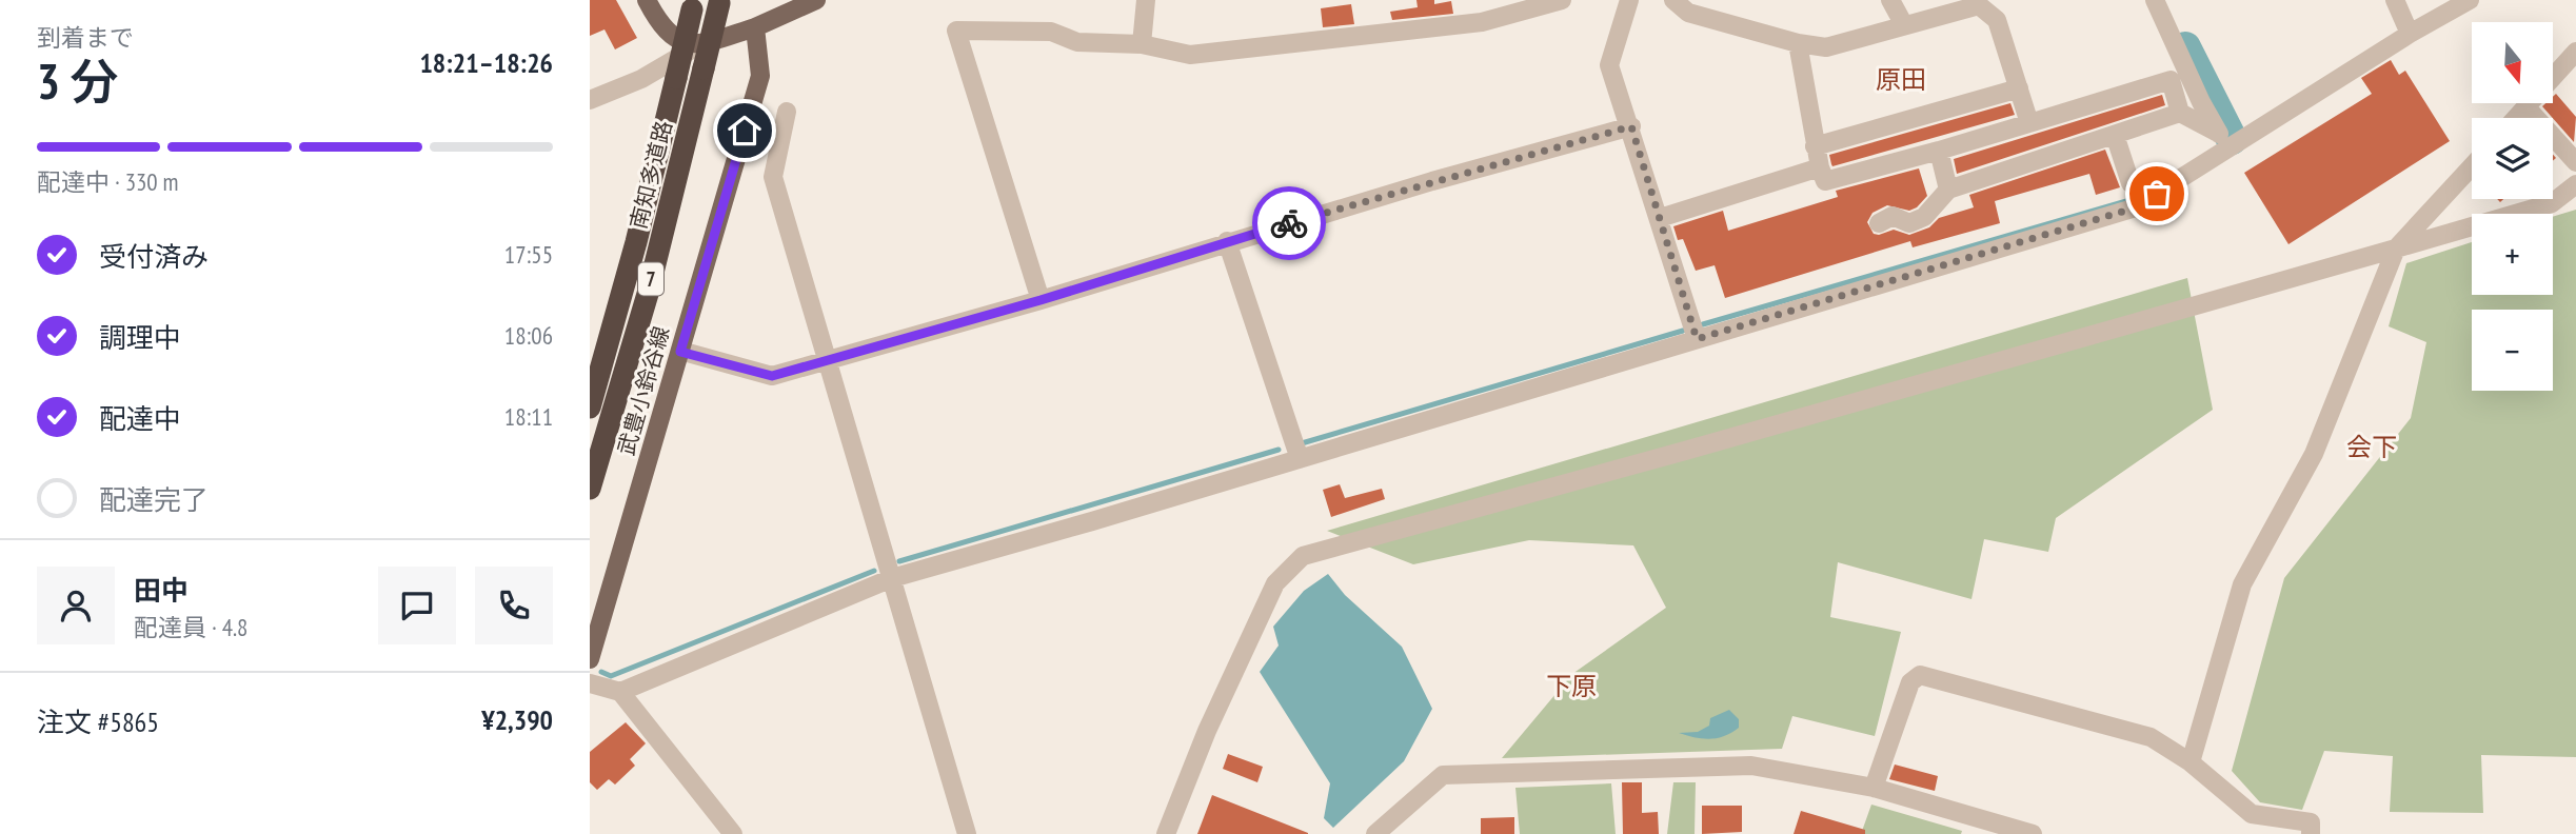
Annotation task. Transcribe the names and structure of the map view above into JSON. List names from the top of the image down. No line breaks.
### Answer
{"streets":{"highway":["南知多道路","7"],"main road":["武豊小鈴谷線"]},"districts":["原田","会下","下原"],"north":"bottom","page":{"heading":["3 分","到着まで","18:21–18:26"],"panel":["田中","配達員 · 4.8","注文 #5865","¥2,390"],"map_buttons":["+","−"],"bar":"配達中 · 330 m","list":[["受付済み","17:55"],["調理中","18:06"],["配達中","18:11"],"配達完了"]}}
